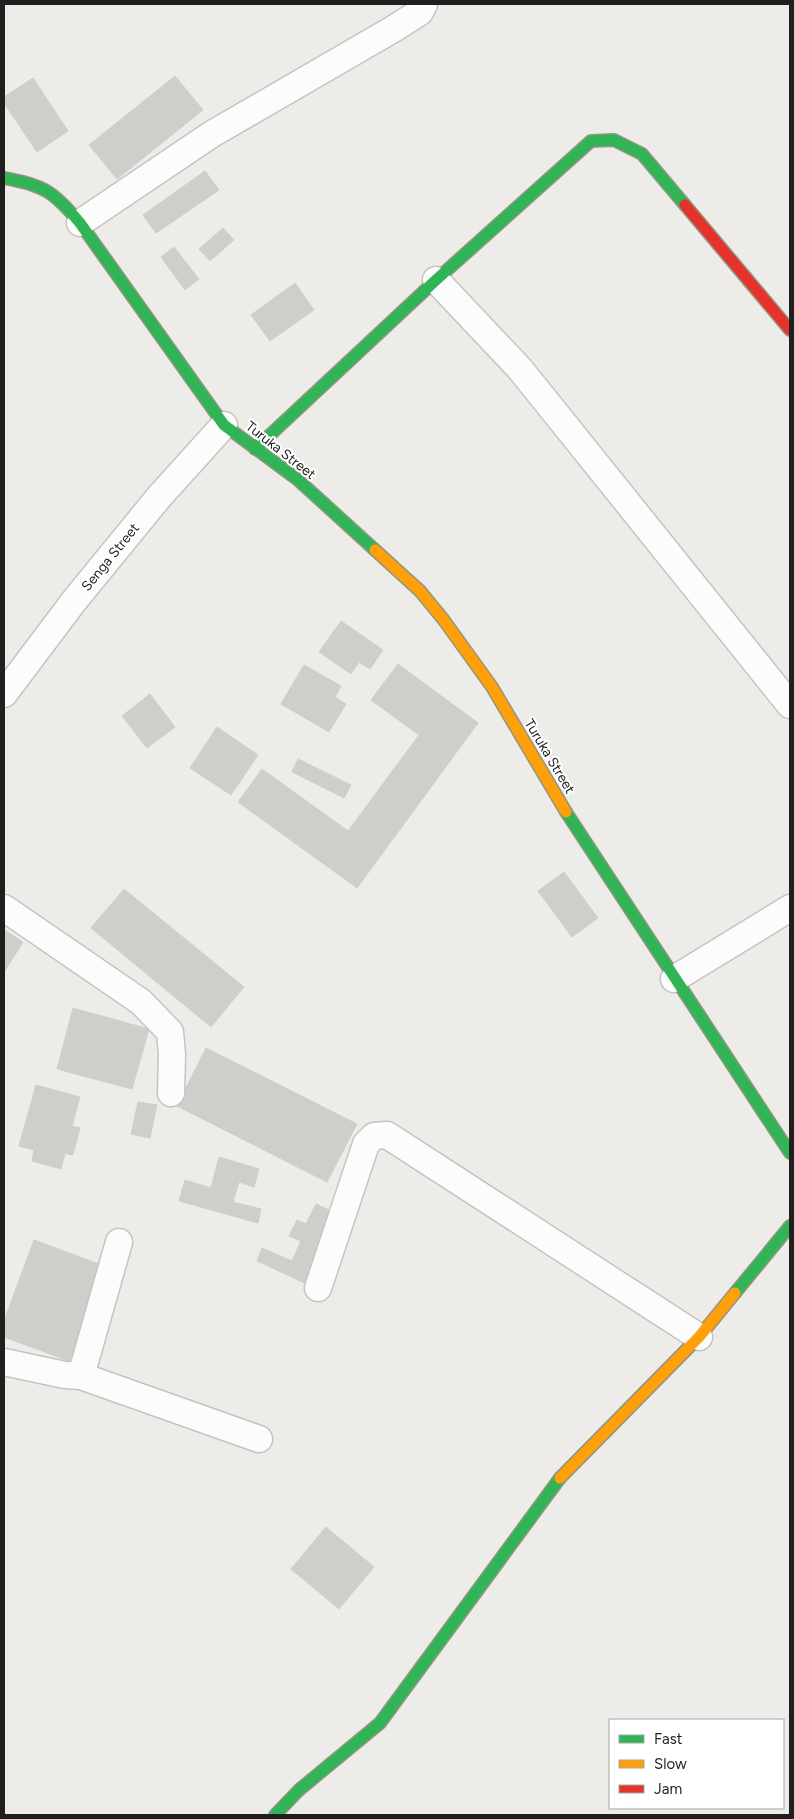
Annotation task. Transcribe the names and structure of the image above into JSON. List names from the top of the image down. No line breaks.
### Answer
{"streets":{"street":["Turuka Street","Senga Street"]},"crossings":[["Turuka Street","Senga Street"]],"legend":["Fast","Slow","Jam"]}
